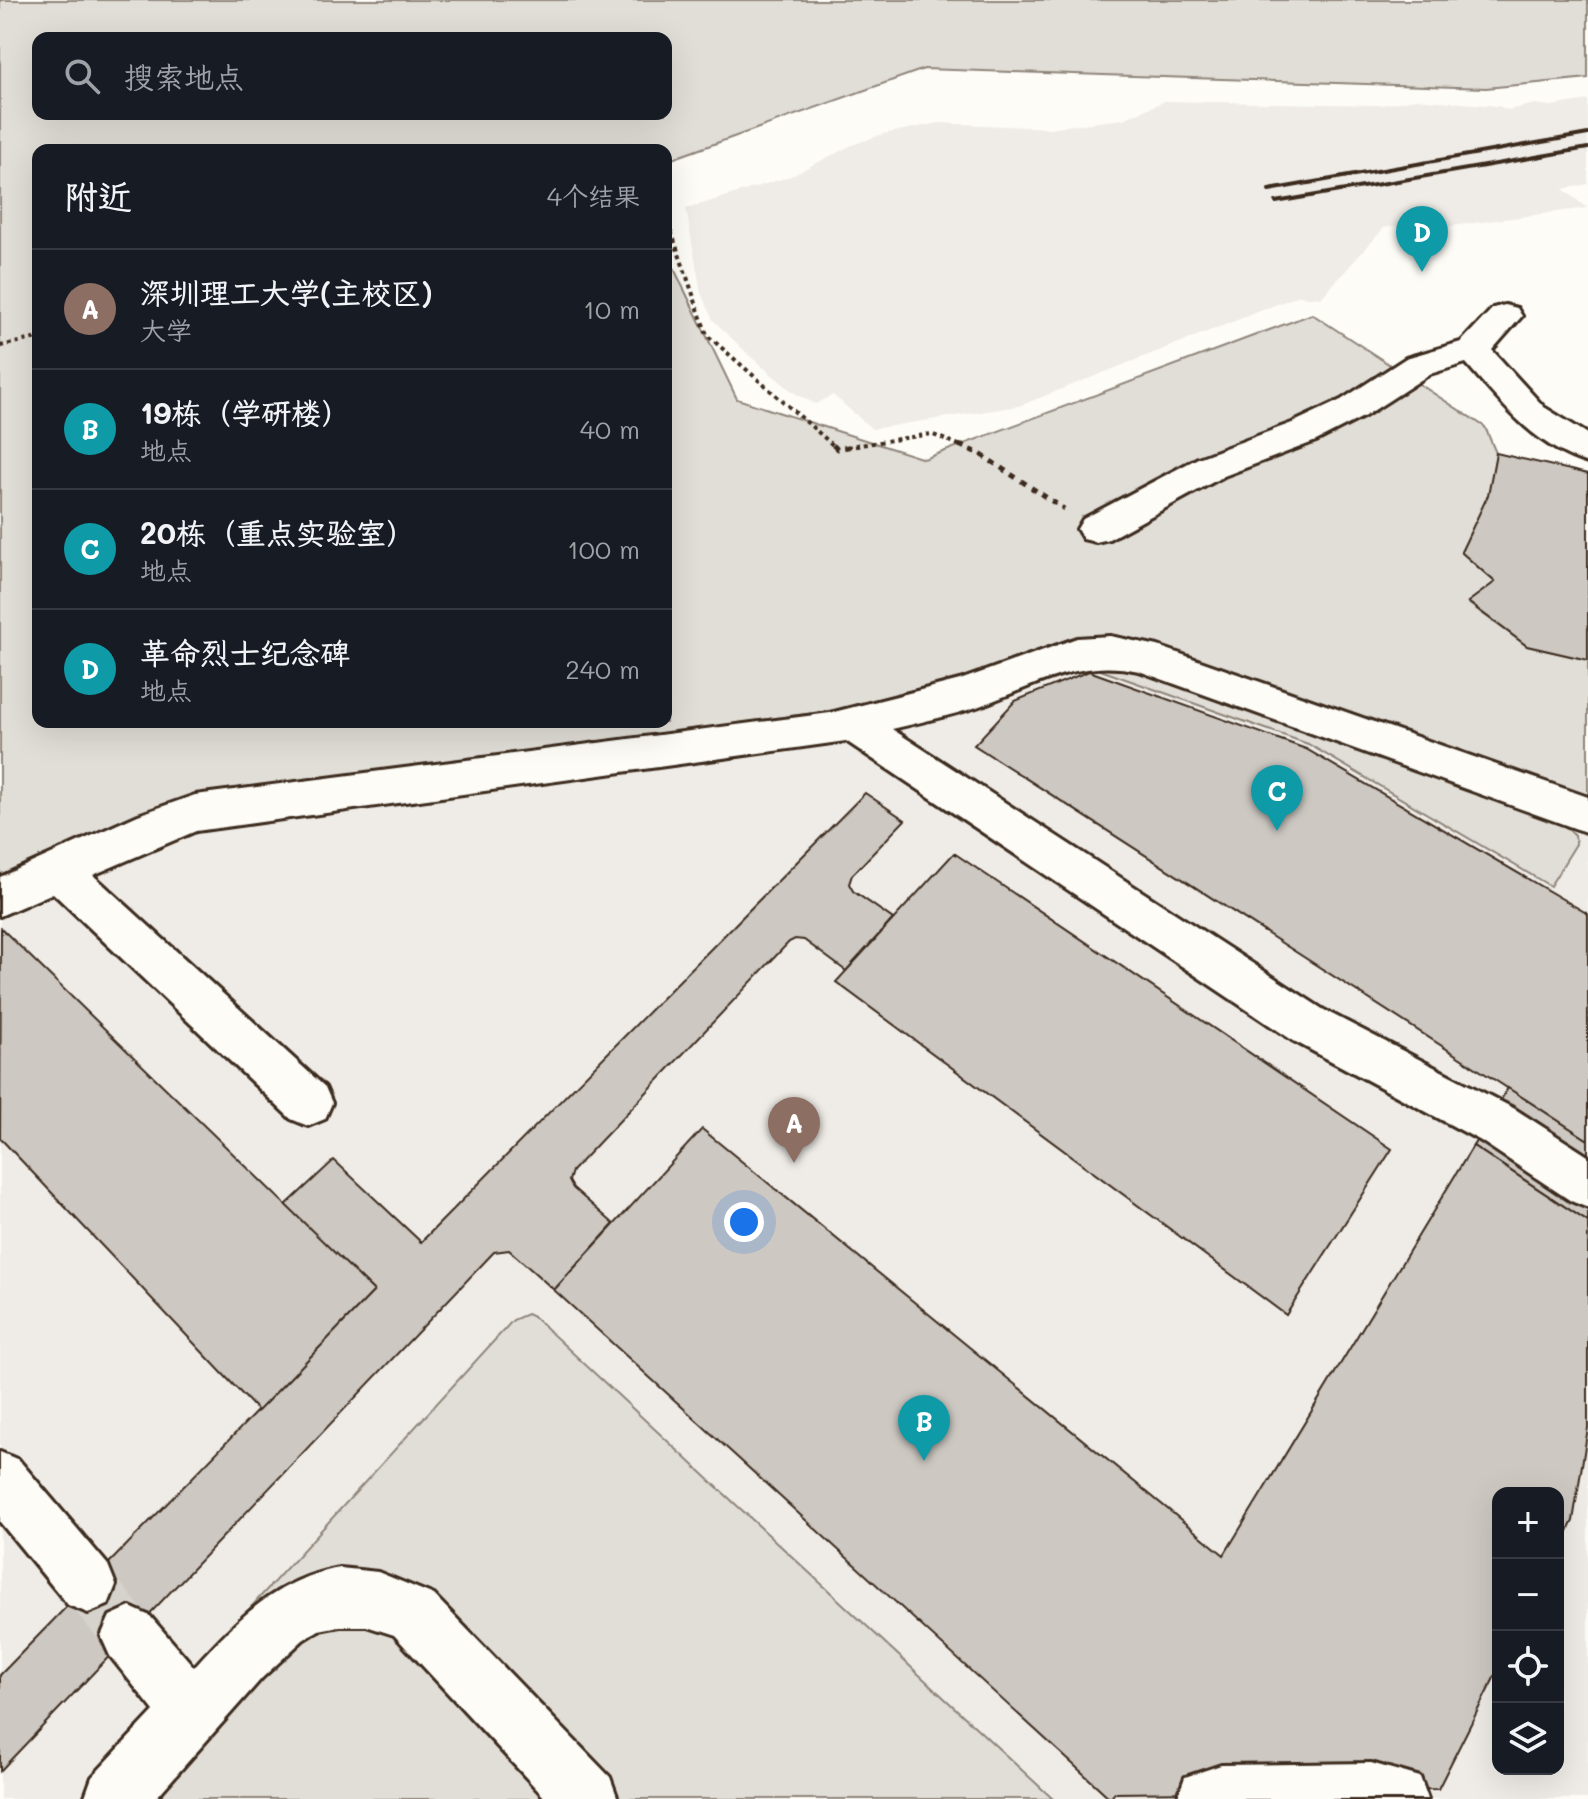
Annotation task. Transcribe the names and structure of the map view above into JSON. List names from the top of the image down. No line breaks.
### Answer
{"page":{"search":"搜索地点","heading":["附近","4个结果"],"pins":["D","C","A","B"],"list":[{"mark":"A","name":"深圳理工大学(主校区)","note":"大学","value":"10 m"},{"mark":"B","name":"19栋（学研楼）","note":"地点","value":"40 m"},{"mark":"C","name":"20栋（重点实验室）","note":"地点","value":"100 m"},{"mark":"D","name":"革命烈士纪念碑","note":"地点","value":"240 m"}],"map_buttons":["+","−"]}}
